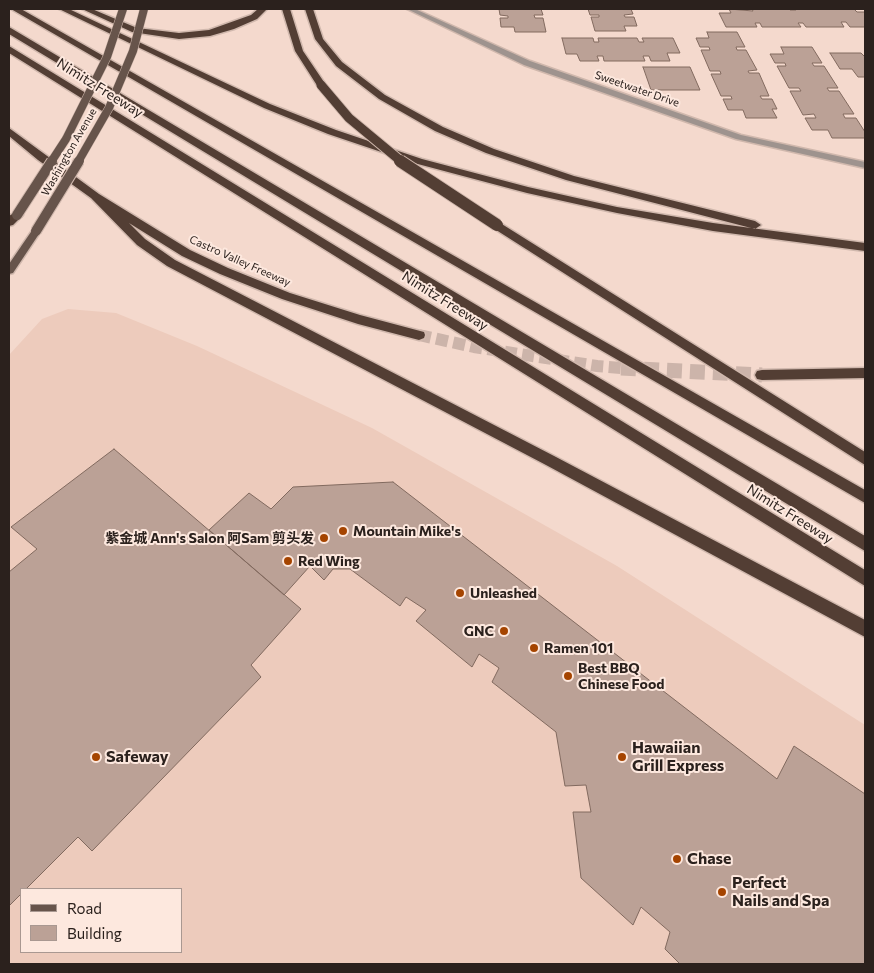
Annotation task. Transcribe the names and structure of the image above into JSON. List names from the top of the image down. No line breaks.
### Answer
{"streets":{"highway":["Nimitz Freeway","Castro Valley Freeway"],"main road":["Washington Avenue"],"street":["Sweetwater Drive"]},"places":["Mountain Mike's","紫金城 Ann's Salon 阿Sam 剪头发","Red Wing","Unleashed","GNC","Ramen 101","Best BBQ Chinese Food","Safeway","Hawaiian Grill Express","Chase","Perfect Nails and Spa"],"legend":["Road","Building"]}
